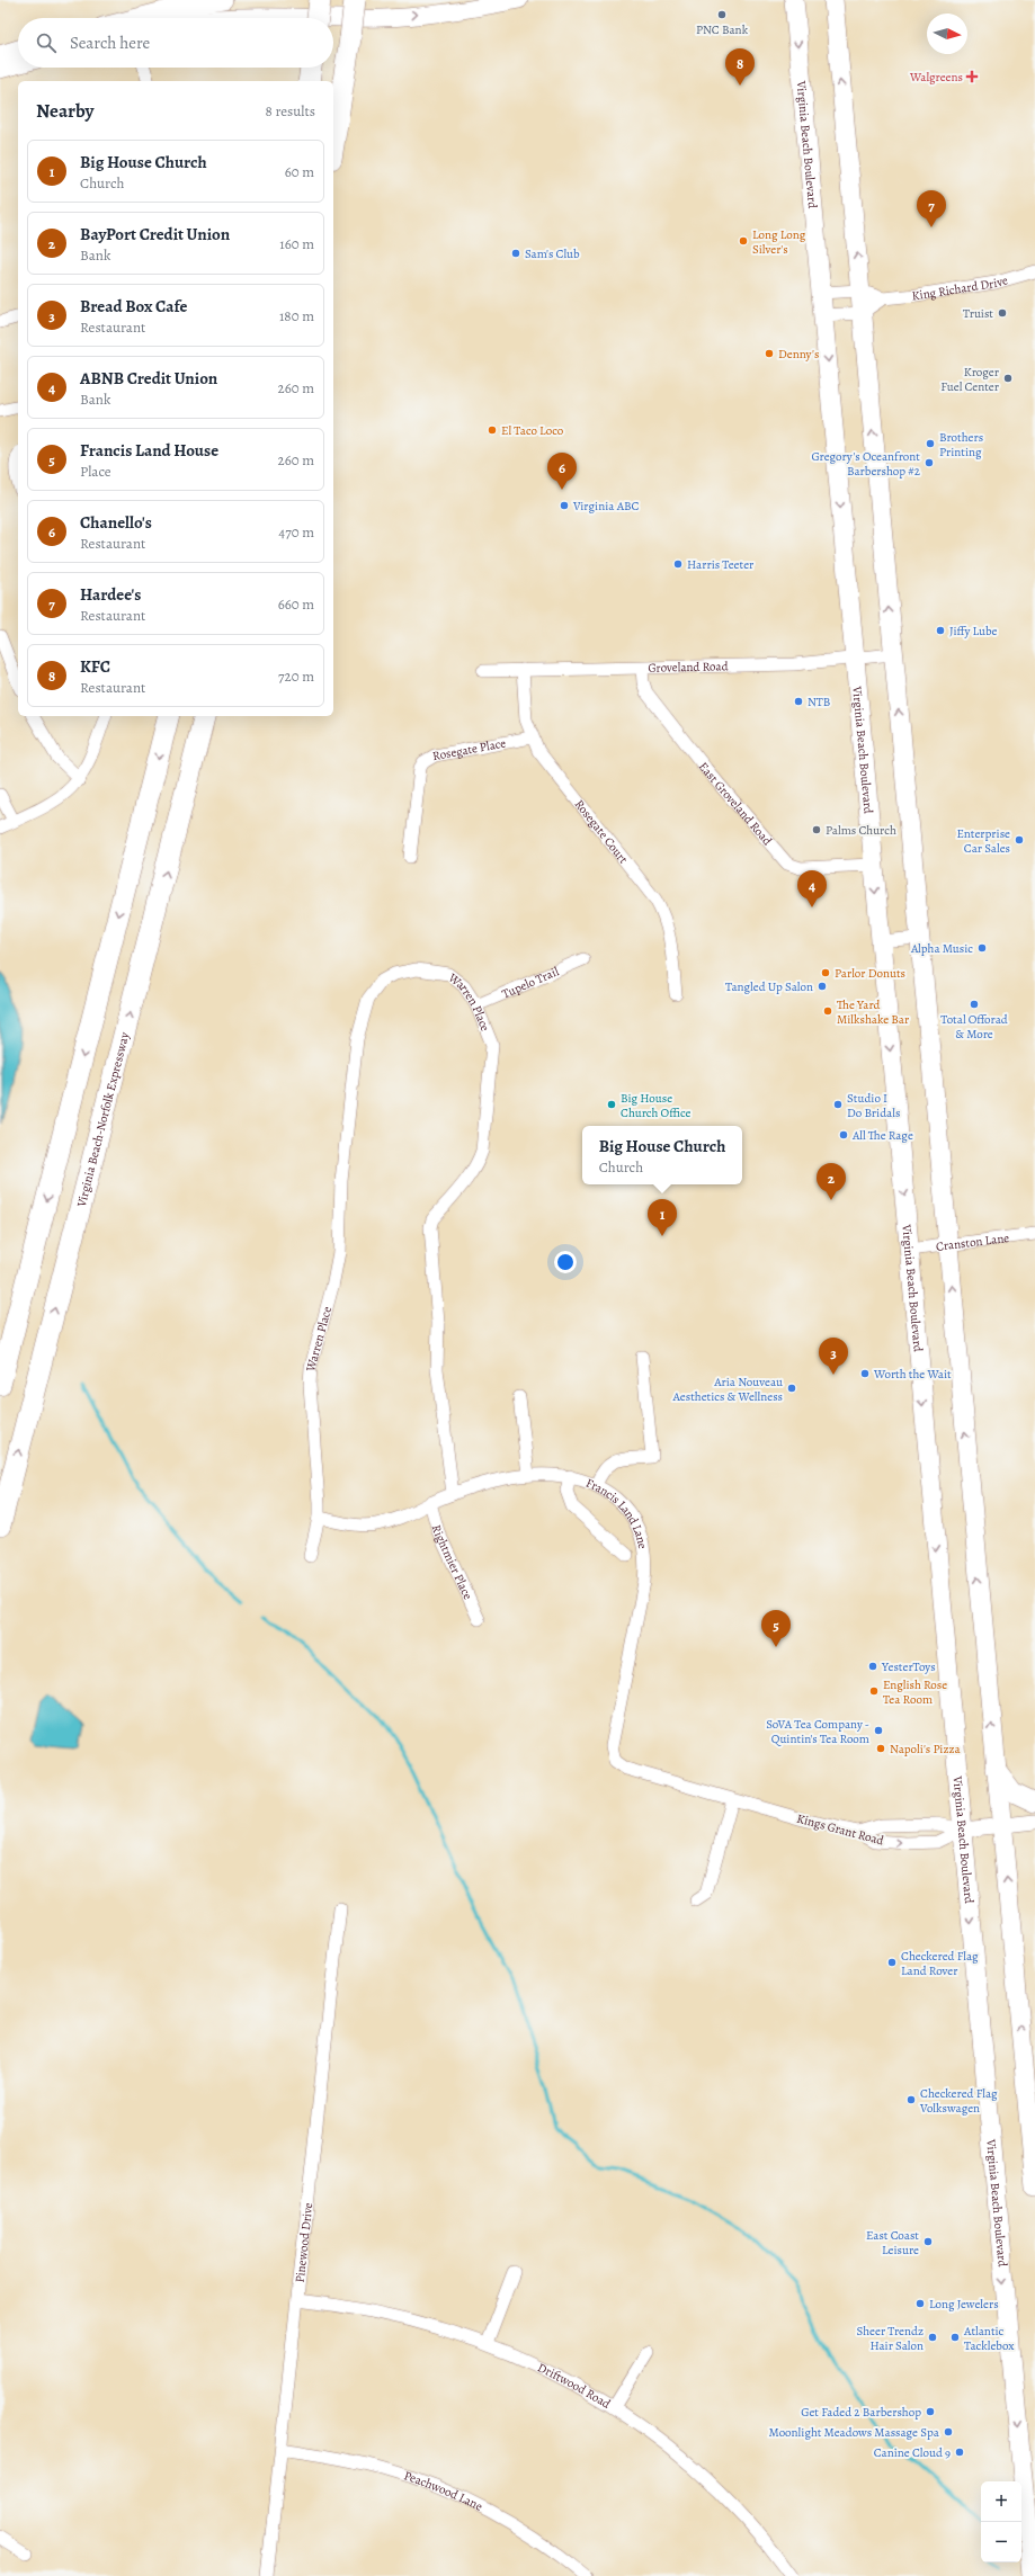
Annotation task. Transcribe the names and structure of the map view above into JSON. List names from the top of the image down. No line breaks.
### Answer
{"streets":{"highway":["Virginia Beach-Norfolk Expressway"],"main road":["Virginia Beach Boulevard"],"street":["King Richard Drive","Groveland Road","Rosegate Place","East Groveland Road","Rosegate Court","Tupelo Trail","Warren Place","Cranston Lane","Francis Land Lane","Rightmier Place","Kings Grant Road","Pinewood Drive","Driftwood Road","Peachwood Lane"]},"crossings":[["Virginia Beach Boulevard","Groveland Road"],["Virginia Beach Boulevard","East Groveland Road"],["Virginia Beach Boulevard","Cranston Lane"],["Virginia Beach Boulevard","Kings Grant Road"],["Groveland Road","East Groveland Road"],["Groveland Road","Rosegate Court"],["Rosegate Place","Rosegate Court"],["Tupelo Trail","Warren Place"],["Warren Place","Francis Land Lane"],["Francis Land Lane","Rightmier Place"],["Francis Land Lane","Kings Grant Road"],["Pinewood Drive","Driftwood Road"],["Pinewood Drive","Peachwood Lane"]],"places":{"other":["PNC Bank","Long Long Silver's","Sam's Club","Truist","Denny's","Kroger Fuel Center","El Taco Loco","Brothers Printing","Gregory's Oceanfront Barbershop #2","Virginia ABC","Harris Teeter","Jiffy Lube","NTB","Palms Church","Enterprise Car Sales","Alpha Music","Parlor Donuts","Tangled Up Salon","Total Offorad & More","The Yard Milkshake Bar","Big House Church Office","Studio I Do Bridals","All The Rage","Worth the Wait","Aria Nouveau Aesthetics & Wellness","YesterToys","English Rose Tea Room","SoVA Tea Company - Quintin's Tea Room","Napoli's Pizza","Checkered Flag Land Rover","Checkered Flag Volkswagen","East Coast Leisure","Long Jewelers","Sheer Trendz Hair Salon","Atlantic Tacklebox","Get Faded 2 Barbershop","Moonlight Meadows Massage Spa","Canine Cloud 9"],"health":["Walgreens"]},"north":"right","page":{"search":"Search here","pins":["8","7","6","4","2","1","3","5"],"heading":["Nearby","8 results"],"list":[{"mark":"1","name":"Big House Church","note":"Church","value":"60 m"},{"mark":"2","name":"BayPort Credit Union","note":"Bank","value":"160 m"},{"mark":"3","name":"Bread Box Cafe","note":"Restaurant","value":"180 m"},{"mark":"4","name":"ABNB Credit Union","note":"Bank","value":"260 m"},{"mark":"5","name":"Francis Land House","note":"Place","value":"260 m"},{"mark":"6","name":"Chanello's","note":"Restaurant","value":"470 m"},{"mark":"7","name":"Hardee's","note":"Restaurant","value":"660 m"},{"mark":"8","name":"KFC","note":"Restaurant","value":"720 m"}],"popup":["Big House Church","Church"],"map_buttons":["+","−"]}}
